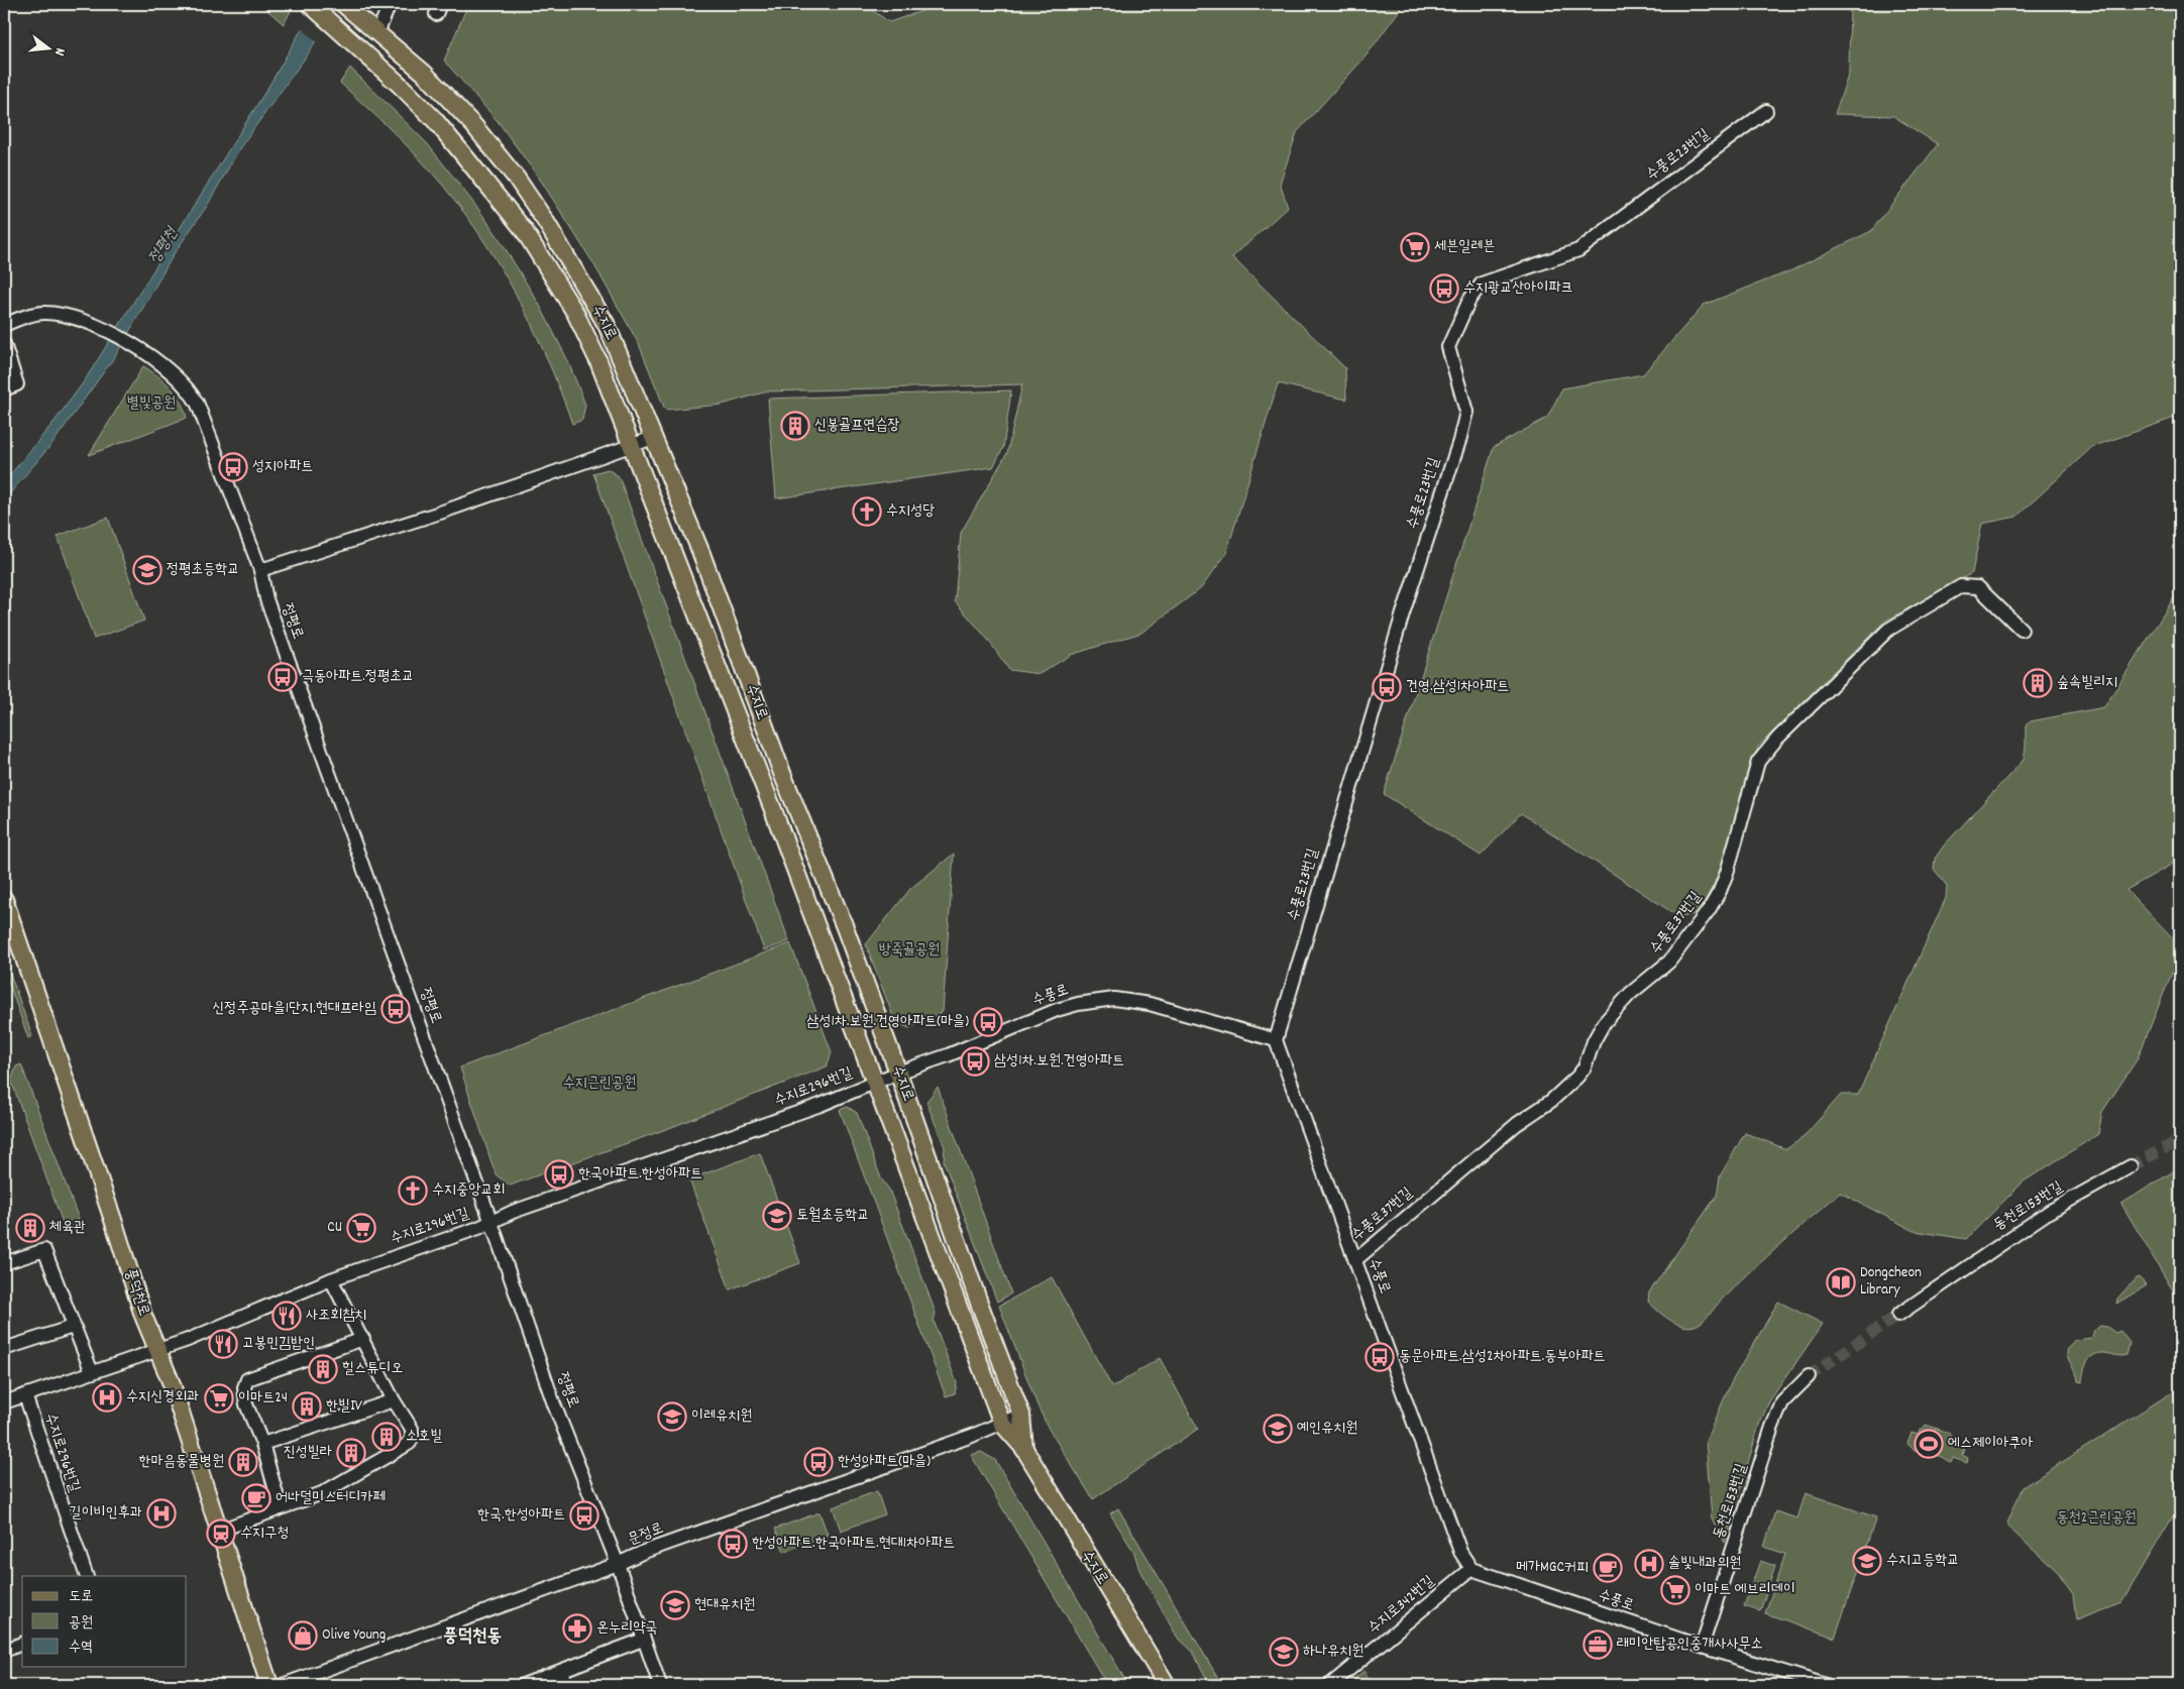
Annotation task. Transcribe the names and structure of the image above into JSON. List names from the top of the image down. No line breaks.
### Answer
{"streets":{"main road":["수지로","풍덕천로"],"street":["수풍로23번길","정평로","수풍로37번길","수풍로","수지로296번길","동천로153번길","문정로","수지로342번길"]},"crossings":[["수풍로23번길","수풍로"],["수지로","수풍로"],["수지로","수지로296번길"],["수지로","문정로"],["정평로","수지로296번길"],["정평로","문정로"],["수풍로37번길","수풍로"],["수풍로","수지로296번길"],["수풍로","동천로153번길"],["수풍로","수지로342번길"],["수지로296번길","풍덕천로"]],"districts":["풍덕천동"],"water":["정평천"],"parks":["별빛공원","방죽골공원","수지근린공원","동천2근린공원"],"places":{"supermarket":["세븐일레븐","CU","이마트24","이마트 에브리데이"],"bus stop":["수지광교산아이파크","성지아파트","극동아파트.정평초교","건영.삼성1차아파트","신정주공마을1단지.현대프라임","삼성1차.보원.건영아파트(마을)","삼성1차.보원.건영아파트","한국아파트.한성아파트","동문아파트.삼성2차아파트.동부아파트","한성아파트(마을)","한국.한성아파트","한성아파트.한국아파트.현대1차아파트"],"building":["신봉골프연습장","숲속빌리지","체육관","힐스튜디오","한빌IV","소호빌","진성빌라","한마음동물병원"],"church":["수지성당","수지중앙교회"],"school or university":["정평초등학교","토월초등학교","이레유치원","예인유치원","수지고등학교","현대유치원","하나유치원"],"library":["Dongcheon Library"],"restaurant":["사조회참치","고봉민김밥인"],"hospital":["수지신경외과","길이비인후과","솔빛내과의원"],"sports":["에스제이아쿠아"],"cafe":["어나덜미스터디카페","메가MGC커피"],"station":["수지구청"],"pharmacy":["온누리약국"],"shop":["Olive Young"],"office":["래미안탑공인중개사사무소"]},"legend":["도로","공원","수역"],"north":"right"}
